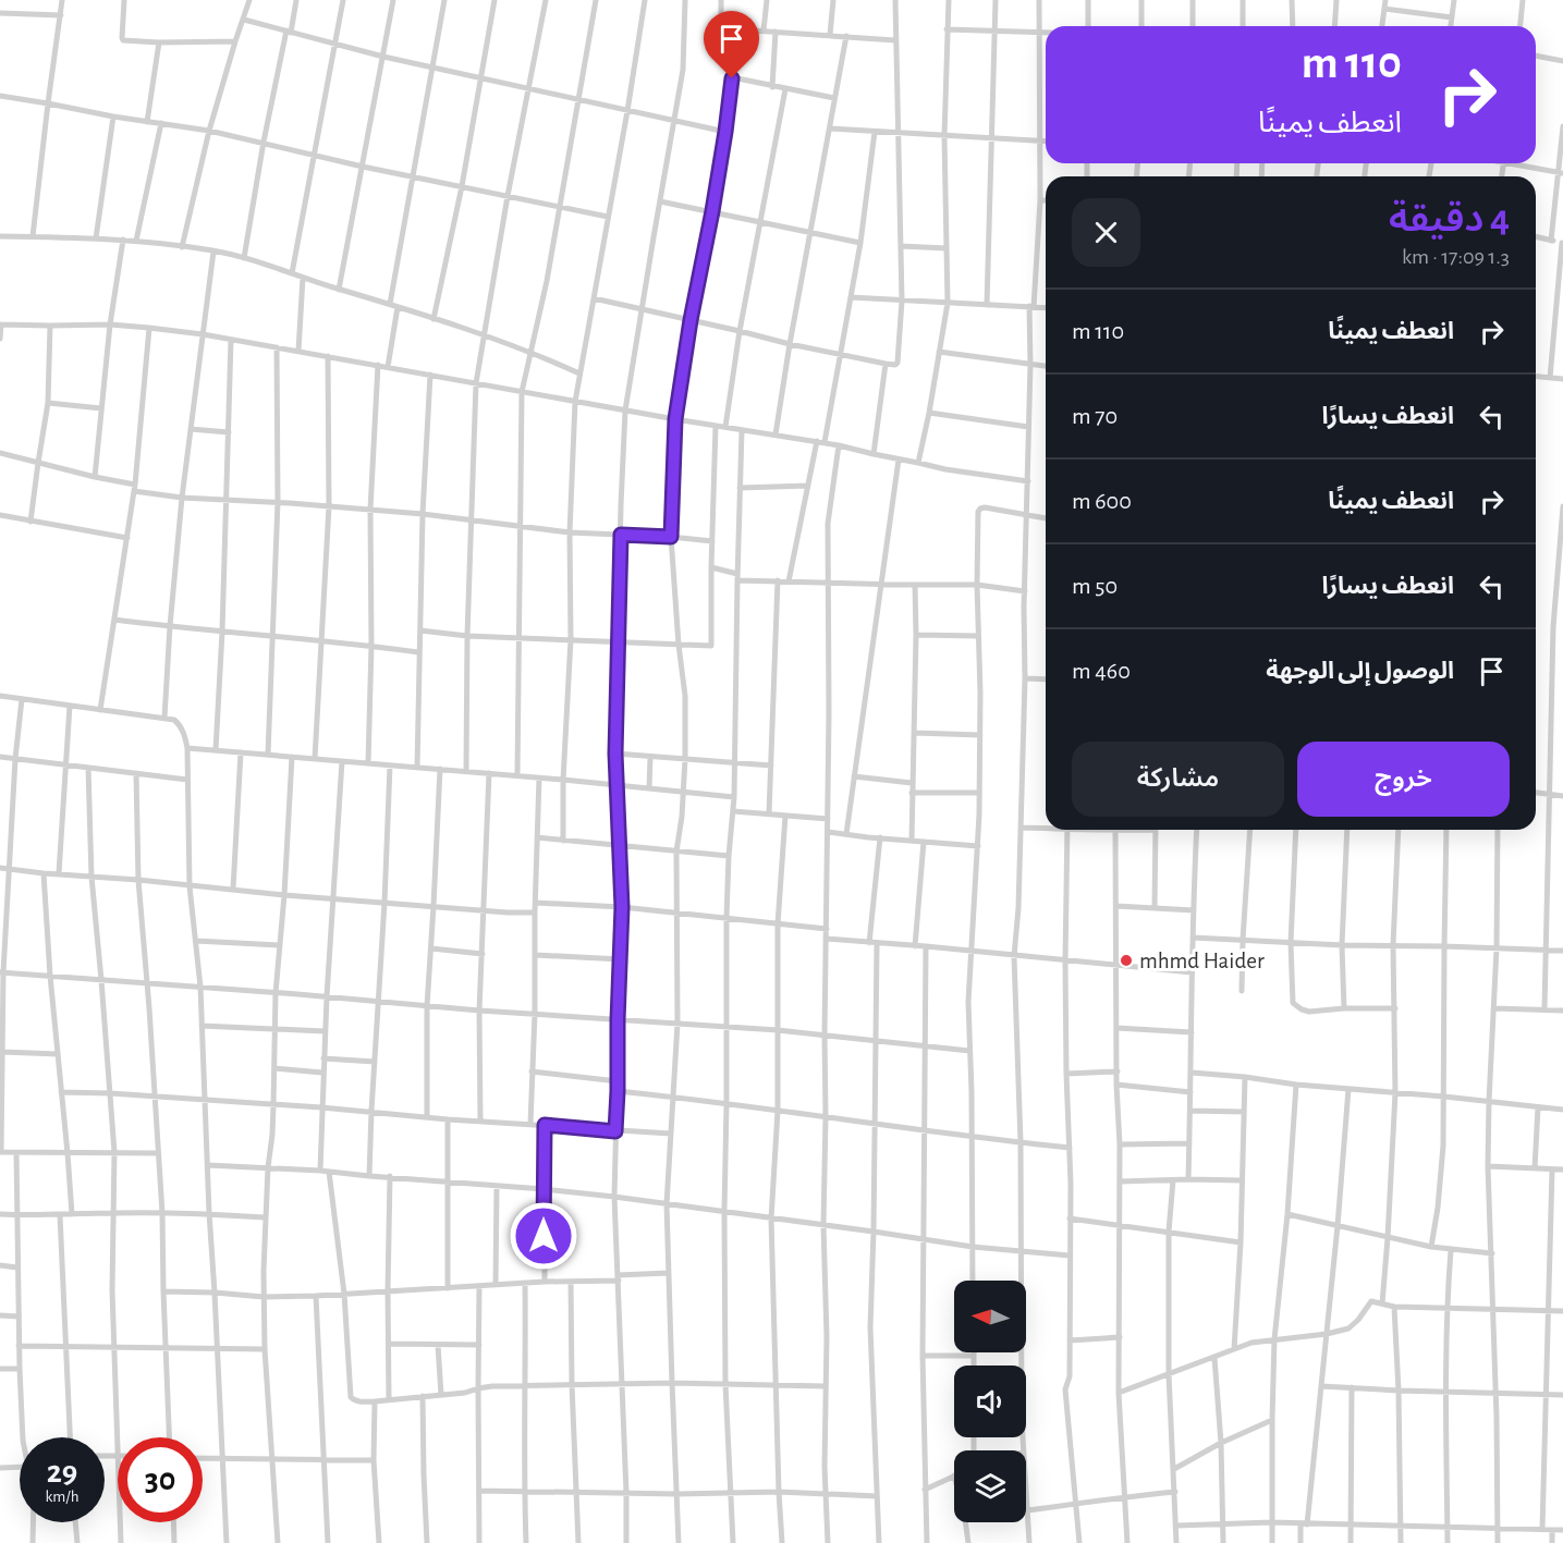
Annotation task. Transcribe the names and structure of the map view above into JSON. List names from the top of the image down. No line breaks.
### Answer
{"places":["mhmd Haider"],"north":"left","page":{"turn":["110 m","انعطف يمينًا"],"heading":["4 دقيقة","1.3 km · 17:09"],"list":[{"name":"انعطف يمينًا","value":"110 m"},{"name":"انعطف يسارًا","value":"70 m"},{"name":"انعطف يمينًا","value":"600 m"},{"name":"انعطف يسارًا","value":"50 m"},{"name":"الوصول إلى الوجهة","value":"460 m"}],"buttons":["خروج","مشاركة"],"speed":"29 km/h","limit":"30"}}
